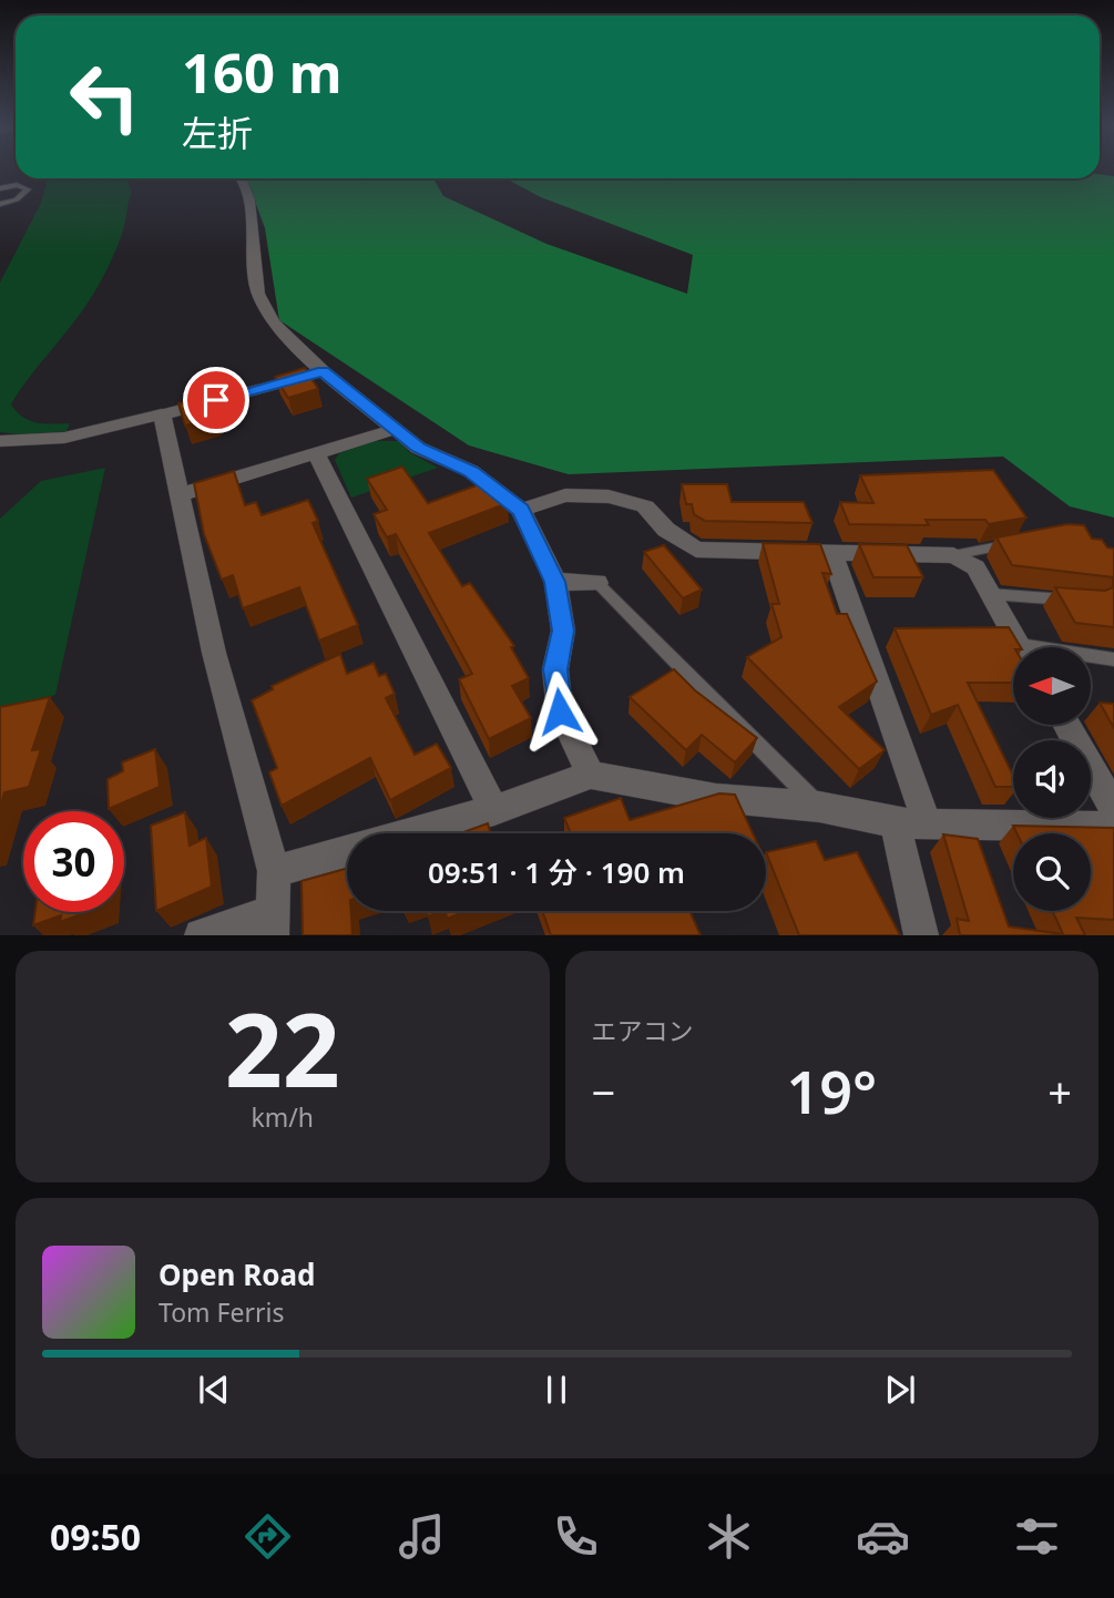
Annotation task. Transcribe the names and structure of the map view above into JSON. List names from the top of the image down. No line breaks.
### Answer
{"north":"left","page":{"turn":["160 m","左折"],"limit":"30","trip":"09:51 · 1 分 · 190 m","tile":[["22","km/h"],"エアコン"],"heat":["−","19°","+"],"song":["Open Road","Tom Ferris"],"tabs":"09:50"}}
